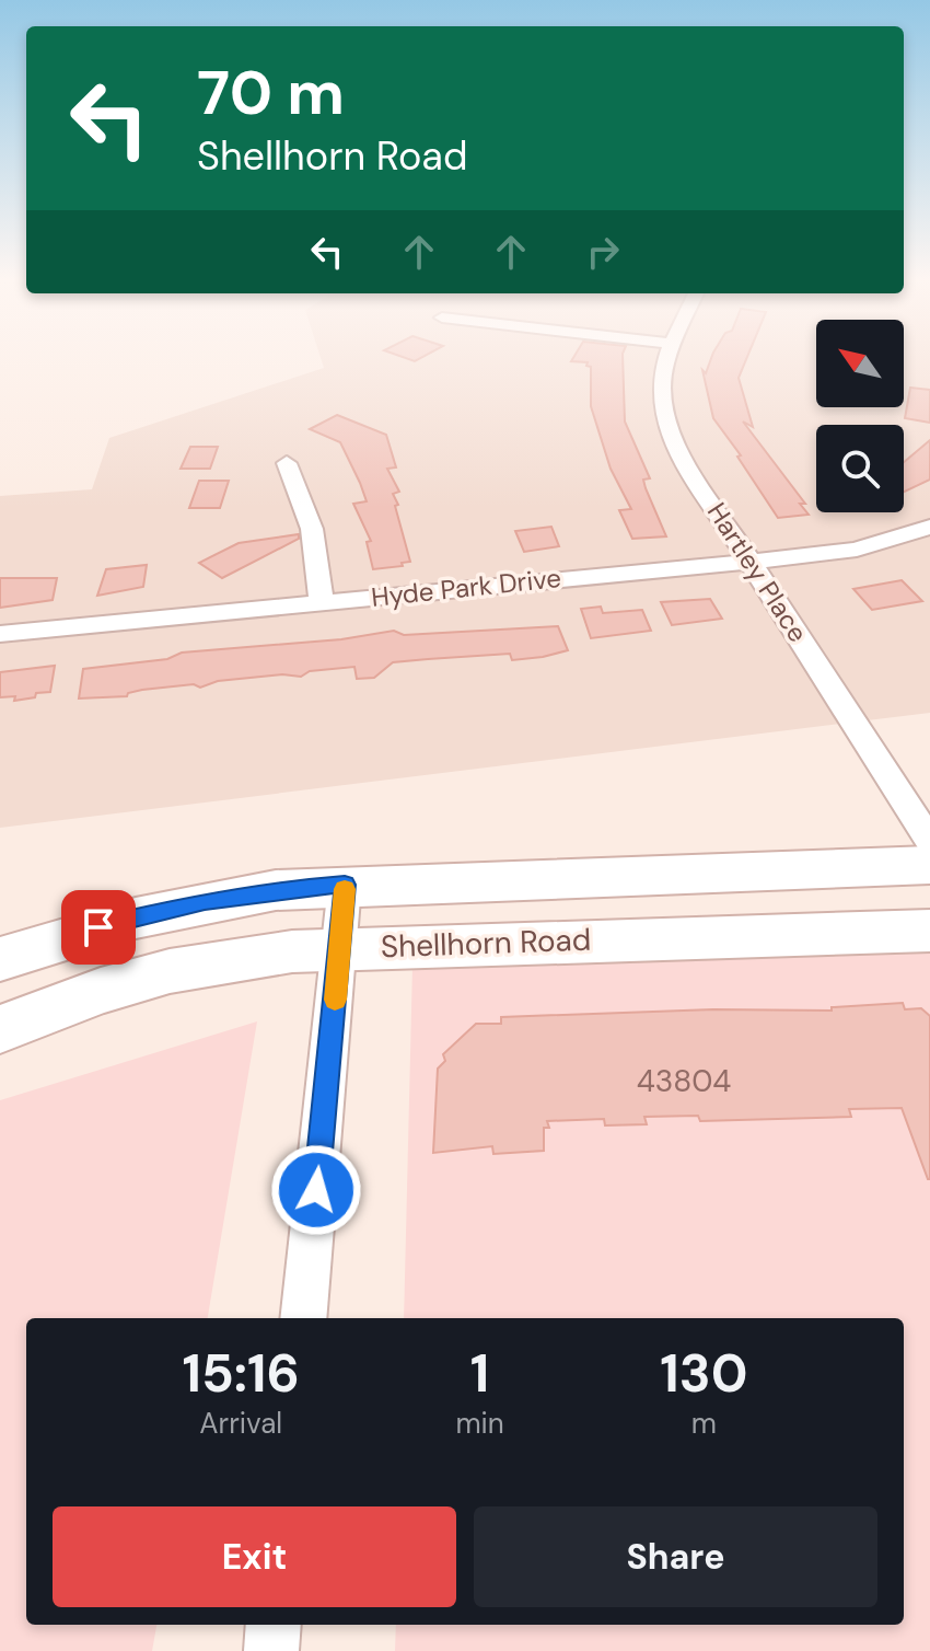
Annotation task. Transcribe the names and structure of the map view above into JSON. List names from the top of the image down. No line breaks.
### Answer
{"streets":{"main road":["Shellhorn Road"],"street":["Hartley Place","Hyde Park Drive"]},"crossings":[["Hartley Place","Hyde Park Drive"]],"house_numbers":["43804"],"north":"top left","page":{"turn":["70 m","Shellhorn Road"],"eta":["15:16","Arrival","1","min","130","m"],"buttons":["Exit","Share"]}}
